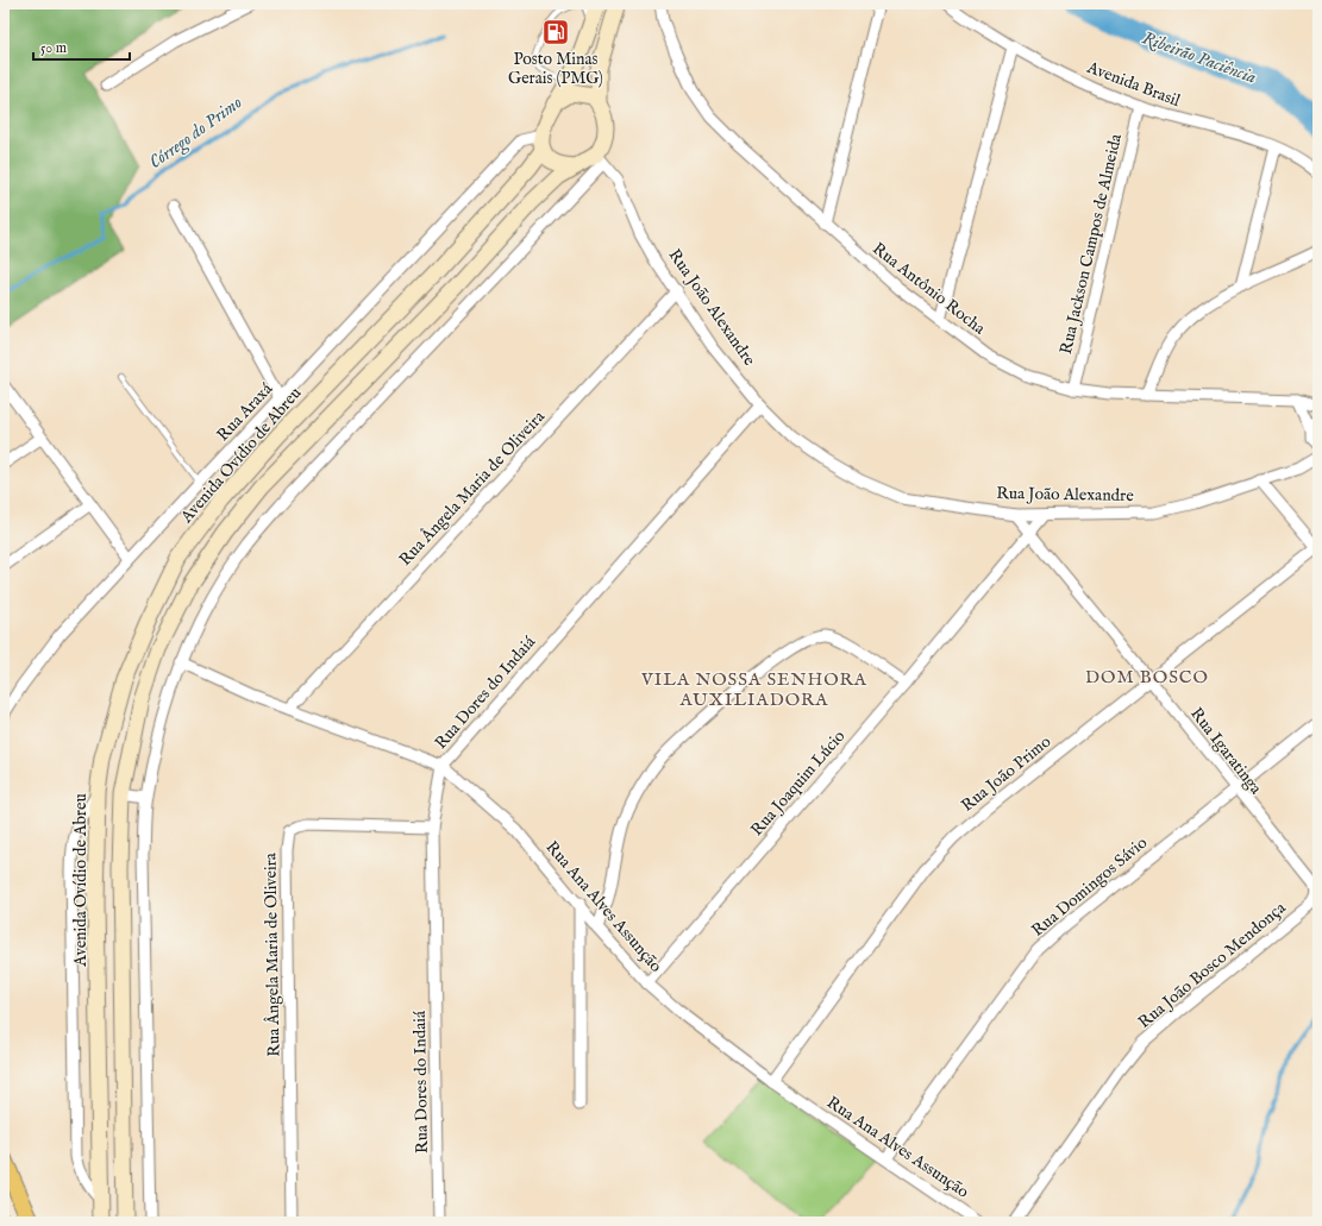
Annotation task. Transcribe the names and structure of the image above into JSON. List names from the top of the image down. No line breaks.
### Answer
{"streets":{"main road":["Avenida Ovídio de Abreu"],"street":["Avenida Brasil","Rua Jackson Campos de Almeida","Rua Antônio Rocha","Rua João Alexandre","Rua Araxá","Rua Ângela Maria de Oliveira","Rua Dores do Indaiá","Rua Igaratinga","Rua João Primo","Rua Joaquim Lúcio","Rua Domingos Sávio","Rua Ana Alves Assunção","Rua João Bosco Mendonça"]},"crossings":[["Avenida Brasil","Rua Jackson Campos de Almeida"],["Rua Jackson Campos de Almeida","Rua Antônio Rocha"],["Rua João Alexandre","Rua Araxá"],["Rua João Alexandre","Avenida Ovídio de Abreu"],["Rua João Alexandre","Rua Ângela Maria de Oliveira"],["Rua João Alexandre","Rua Dores do Indaiá"],["Rua João Alexandre","Rua Igaratinga"],["Rua João Alexandre","Rua Joaquim Lúcio"],["Rua Araxá","Avenida Ovídio de Abreu"],["Rua Ângela Maria de Oliveira","Rua Dores do Indaiá"],["Rua Ângela Maria de Oliveira","Rua Ana Alves Assunção"],["Rua Dores do Indaiá","Rua Ana Alves Assunção"],["Rua Igaratinga","Rua João Primo"],["Rua Igaratinga","Rua Joaquim Lúcio"],["Rua Igaratinga","Rua Domingos Sávio"],["Rua Igaratinga","Rua João Bosco Mendonça"],["Rua João Primo","Rua Ana Alves Assunção"],["Rua Joaquim Lúcio","Rua Ana Alves Assunção"],["Rua Domingos Sávio","Rua Ana Alves Assunção"]],"districts":["DOM BOSCO","VILA NOSSA SENHORA AUXILIADORA"],"water":["Ribeirão Paciência","Córrego do Primo"],"places":{"fuel station":["Posto Minas Gerais (PMG)"]},"scale_bar":"50 m"}
